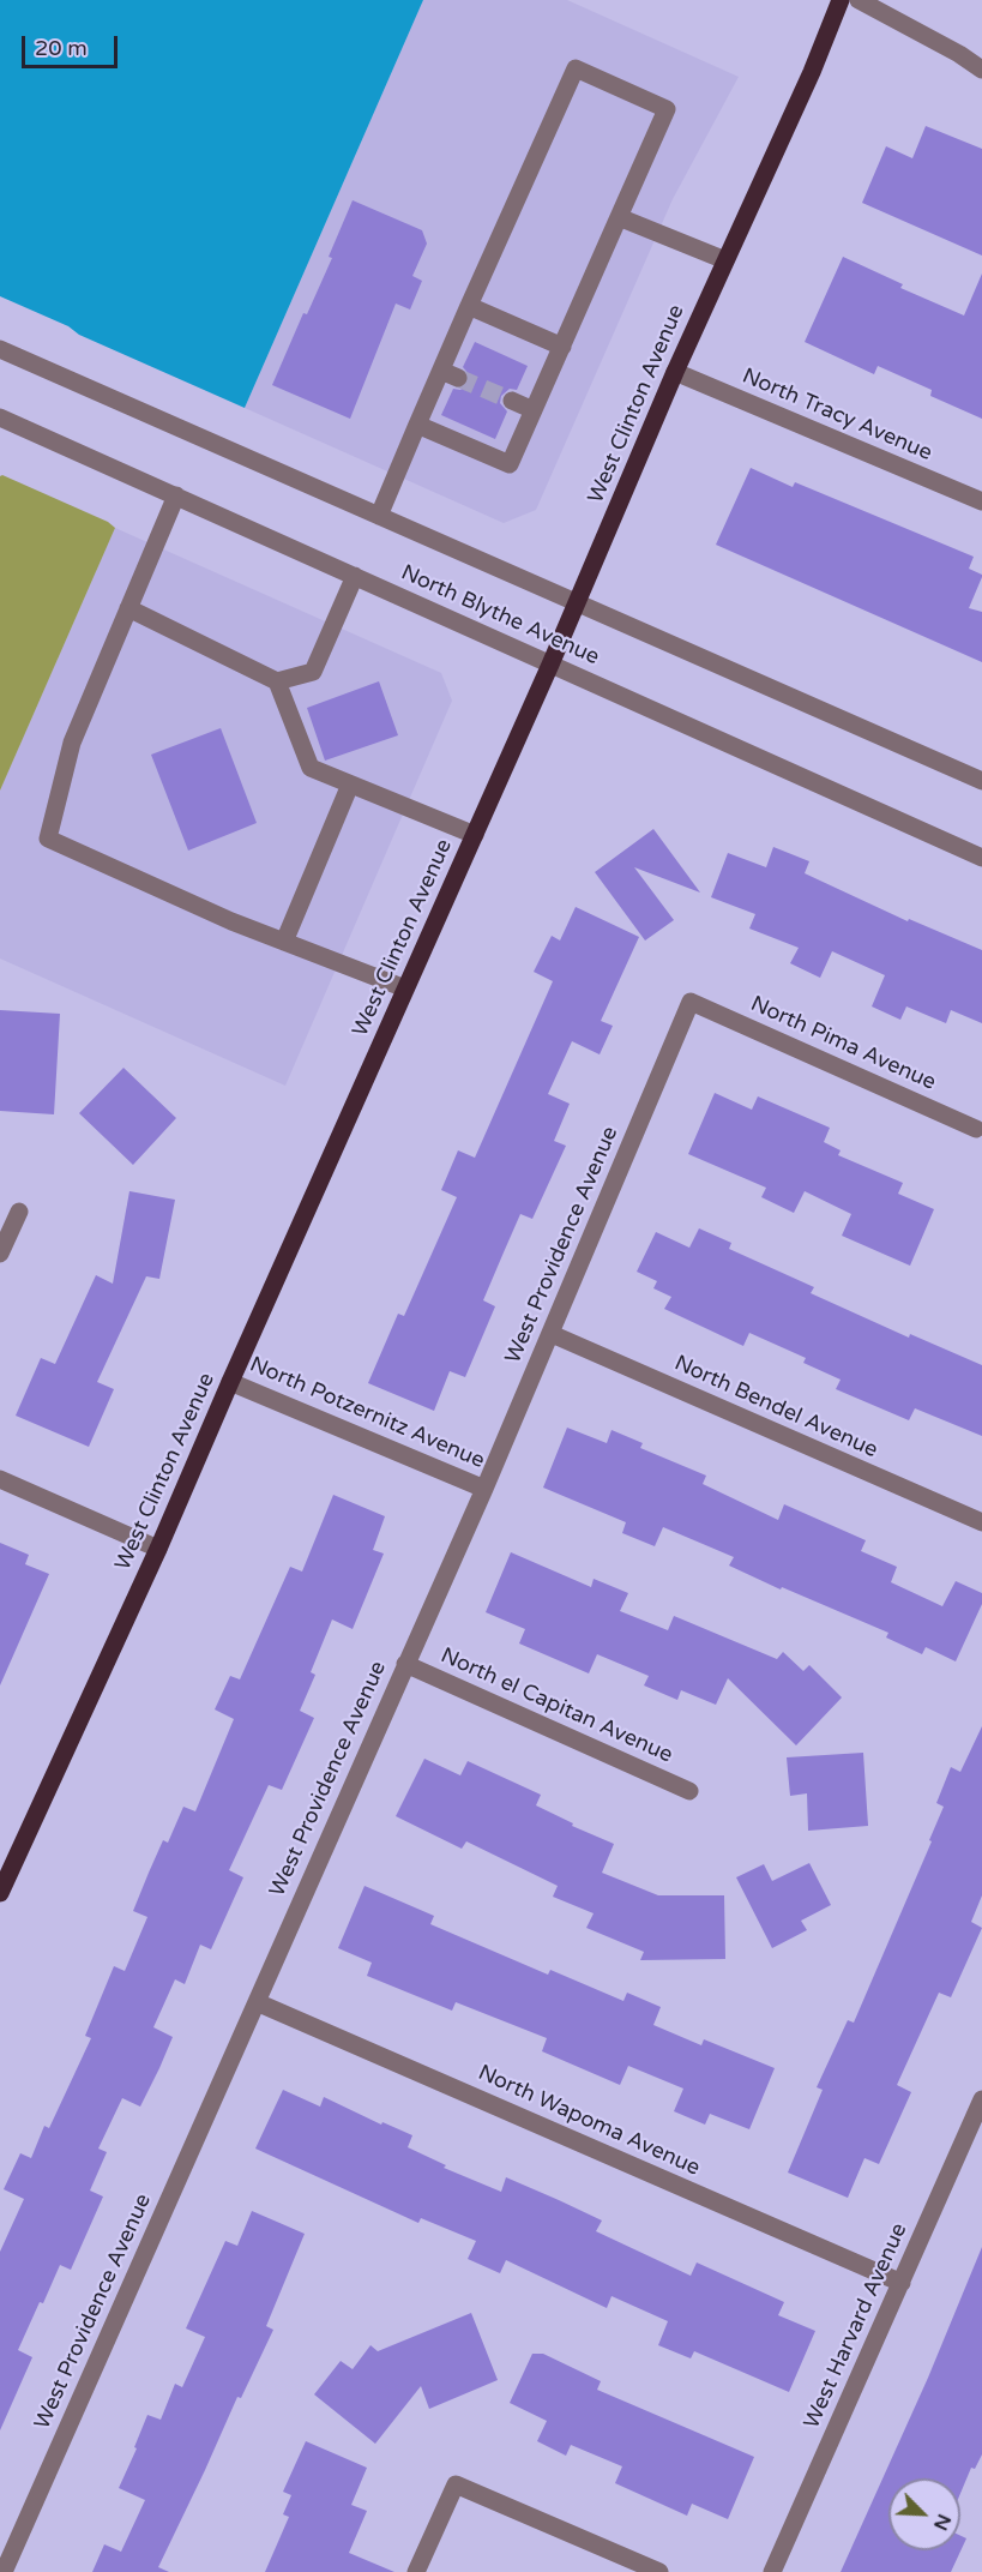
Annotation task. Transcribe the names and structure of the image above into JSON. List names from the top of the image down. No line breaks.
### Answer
{"streets":{"main road":["West Clinton Avenue"],"street":["North Tracy Avenue","North Blythe Avenue","North Pima Avenue","West Providence Avenue","North Bendel Avenue","North Potzernitz Avenue","North el Capitan Avenue","North Wapoma Avenue","West Harvard Avenue"]},"crossings":[["West Clinton Avenue","North Tracy Avenue"],["West Clinton Avenue","North Blythe Avenue"],["West Clinton Avenue","North Potzernitz Avenue"],["North Pima Avenue","West Providence Avenue"],["West Providence Avenue","North Bendel Avenue"],["West Providence Avenue","North Potzernitz Avenue"],["West Providence Avenue","North el Capitan Avenue"],["West Providence Avenue","North Wapoma Avenue"],["North Wapoma Avenue","West Harvard Avenue"]],"scale_bar":"20 m","north":"bottom right"}
